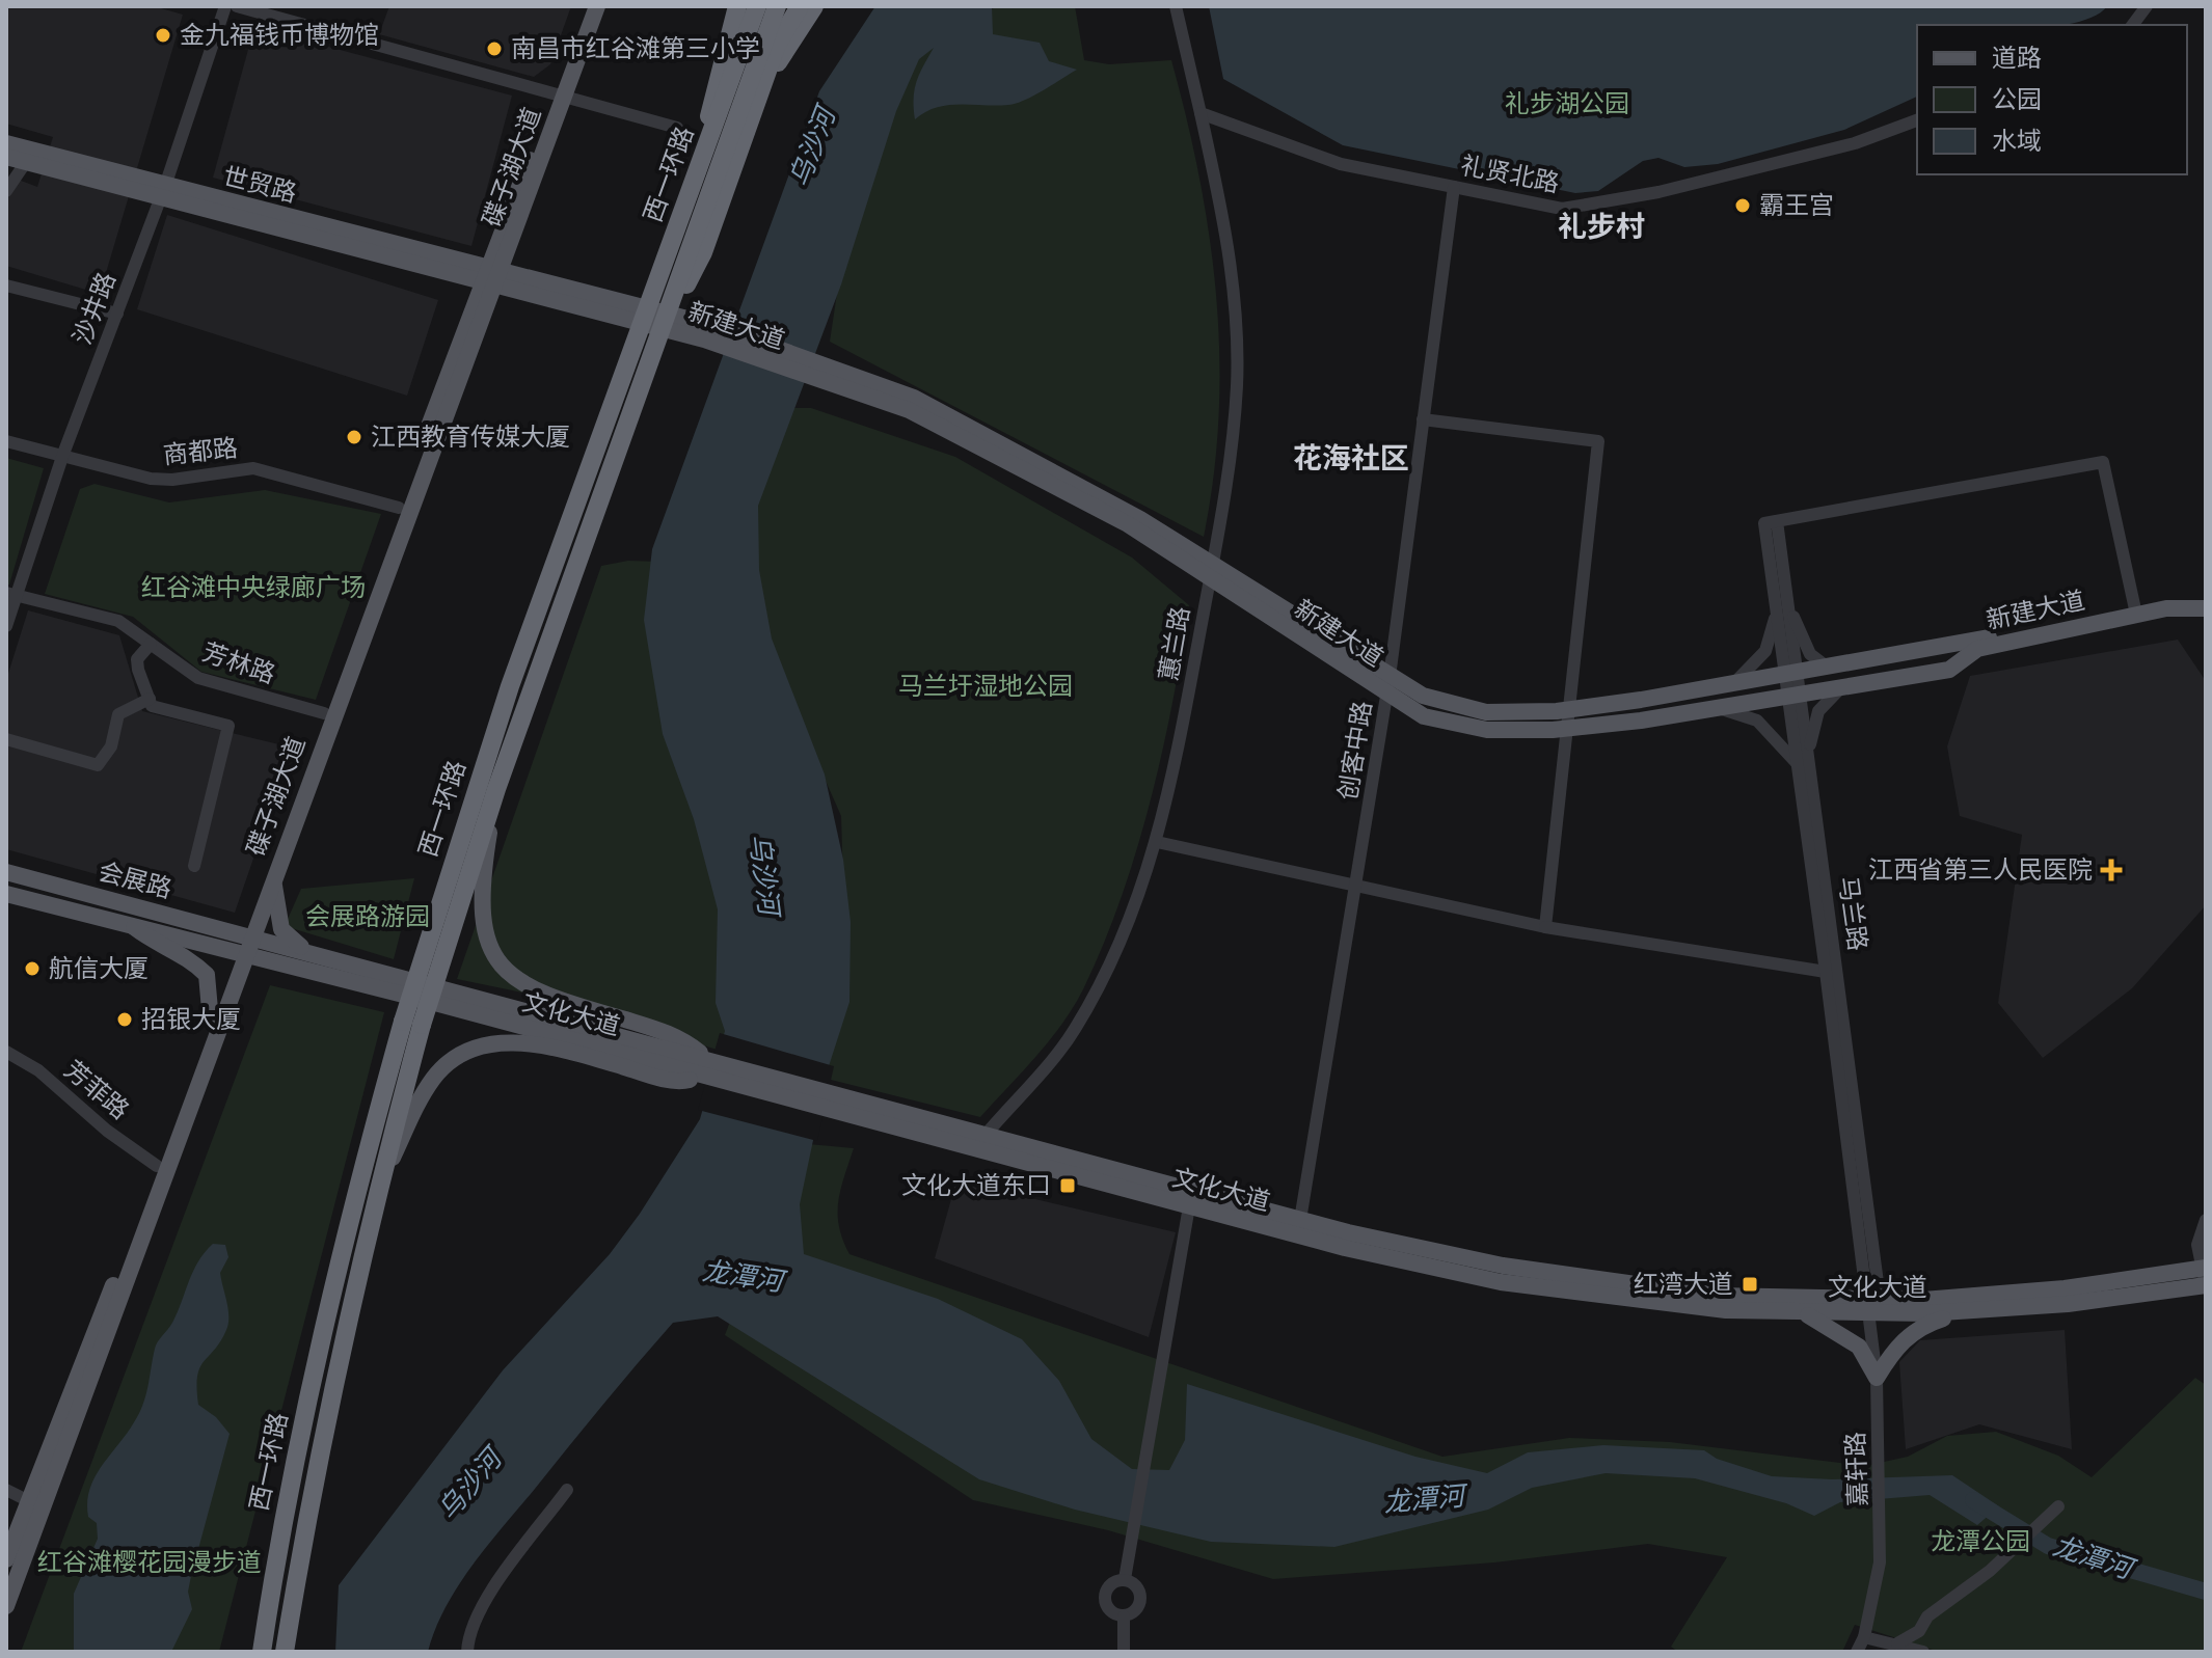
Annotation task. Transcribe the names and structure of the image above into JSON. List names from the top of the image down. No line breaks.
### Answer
{"streets":{"highway":["西一环路"],"main road":["碟子湖大道","世贸路","新建大道","会展路","文化大道"],"street":["礼贤北路","沙井路","商都路","蕙兰路","芳林路","创客中路","马兰路","芳菲路","嘉轩路"]},"crossings":[["碟子湖大道","世贸路"],["碟子湖大道","新建大道"],["碟子湖大道","商都路"],["碟子湖大道","芳林路"],["碟子湖大道","会展路"],["碟子湖大道","文化大道"],["碟子湖大道","芳菲路"],["礼贤北路","蕙兰路"],["礼贤北路","创客中路"],["世贸路","沙井路"],["世贸路","新建大道"],["沙井路","商都路"],["沙井路","芳林路"],["新建大道","蕙兰路"],["新建大道","创客中路"],["新建大道","马兰路"],["蕙兰路","文化大道"],["创客中路","文化大道"],["会展路","文化大道"],["马兰路","文化大道"],["马兰路","嘉轩路"],["文化大道","嘉轩路"]],"districts":["礼步村","花海社区"],"water":["乌沙河","龙潭河"],"parks":["礼步湖公园","红谷滩中央绿廊广场","马兰圩湿地公园","会展路游园","龙潭公园","红谷滩樱花园漫步道"],"places":{"other":["金九福钱币博物馆","南昌市红谷滩第三小学","霸王宫","江西教育传媒大厦","航信大厦","招银大厦"],"health":["江西省第三人民医院"],"transit":["文化大道东口","红湾大道"]},"legend":["道路","公园","水域"]}
